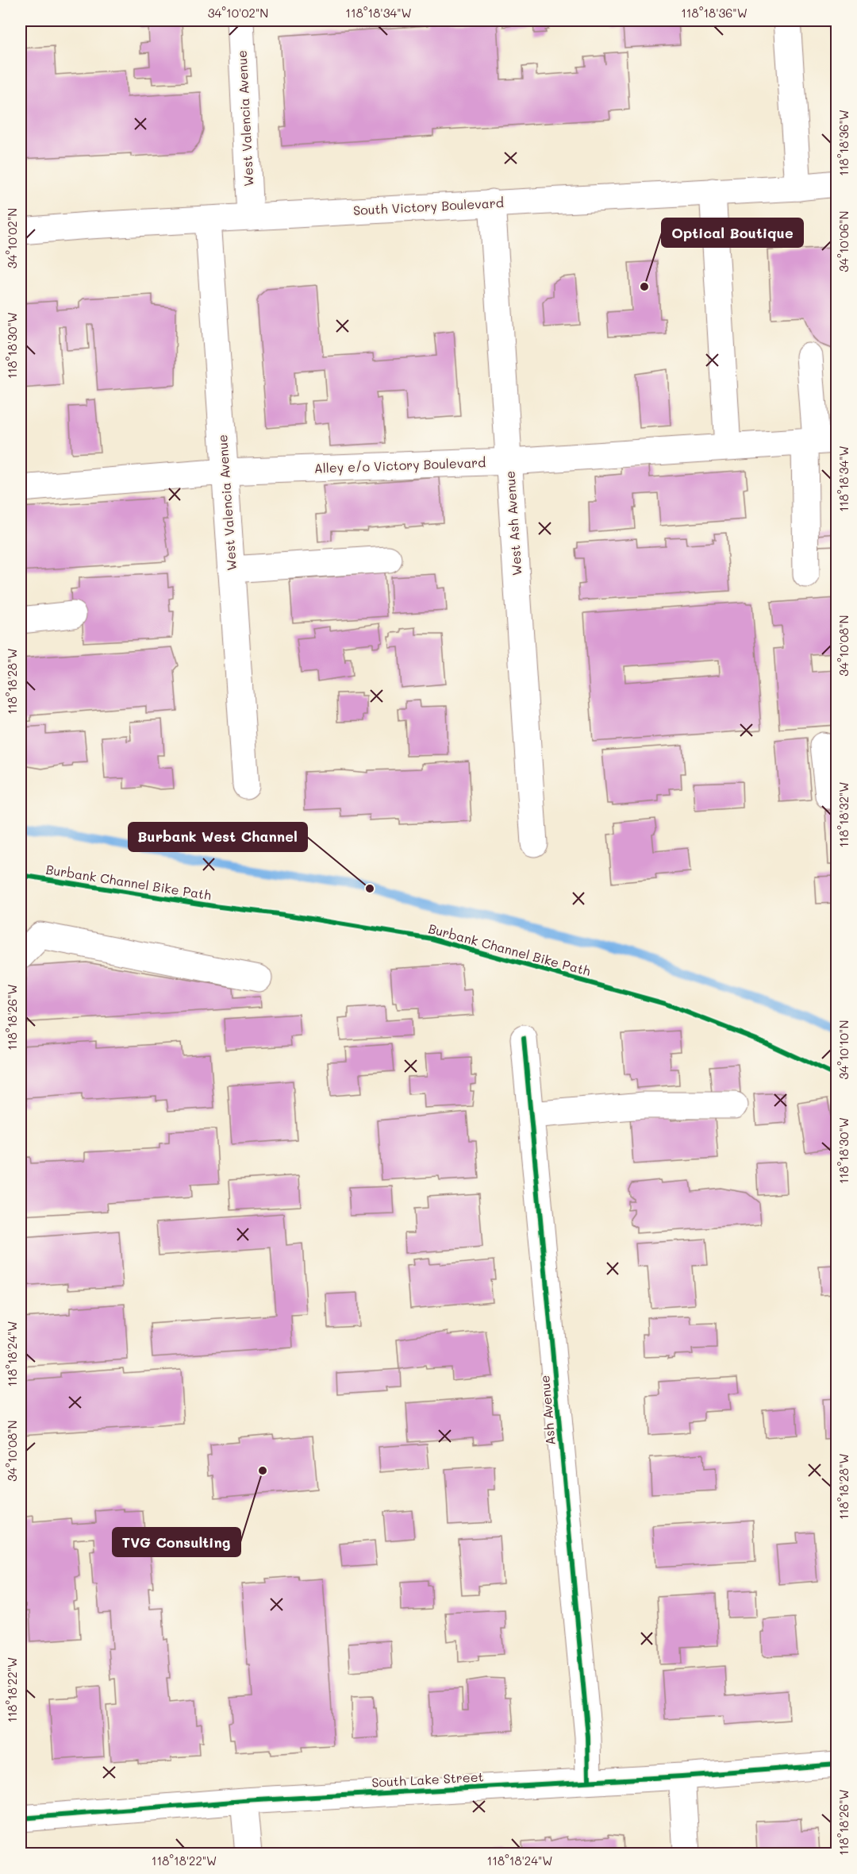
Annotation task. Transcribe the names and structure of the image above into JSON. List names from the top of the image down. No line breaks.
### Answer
{"streets":{"street":["West Valencia Avenue","South Victory Boulevard","Alley e/o Victory Boulevard","West Ash Avenue","Ash Avenue","South Lake Street"],"cycle path":["Burbank Channel Bike Path"]},"crossings":[["West Valencia Avenue","South Victory Boulevard"],["West Valencia Avenue","Alley e/o Victory Boulevard"],["South Victory Boulevard","West Ash Avenue"],["Alley e/o Victory Boulevard","West Ash Avenue"],["Ash Avenue","South Lake Street"]],"places":["Optical Boutique","Burbank West Channel","TVG Consulting"],"coordinates":["34°10'02\"N","118°18'34\"W","118°18'36\"W","34°10'06\"N","118°18'30\"W","34°10'08\"N","118°18'28\"W","118°18'32\"W","118°18'26\"W","34°10'10\"N","118°18'24\"W","118°18'22\"W"]}
